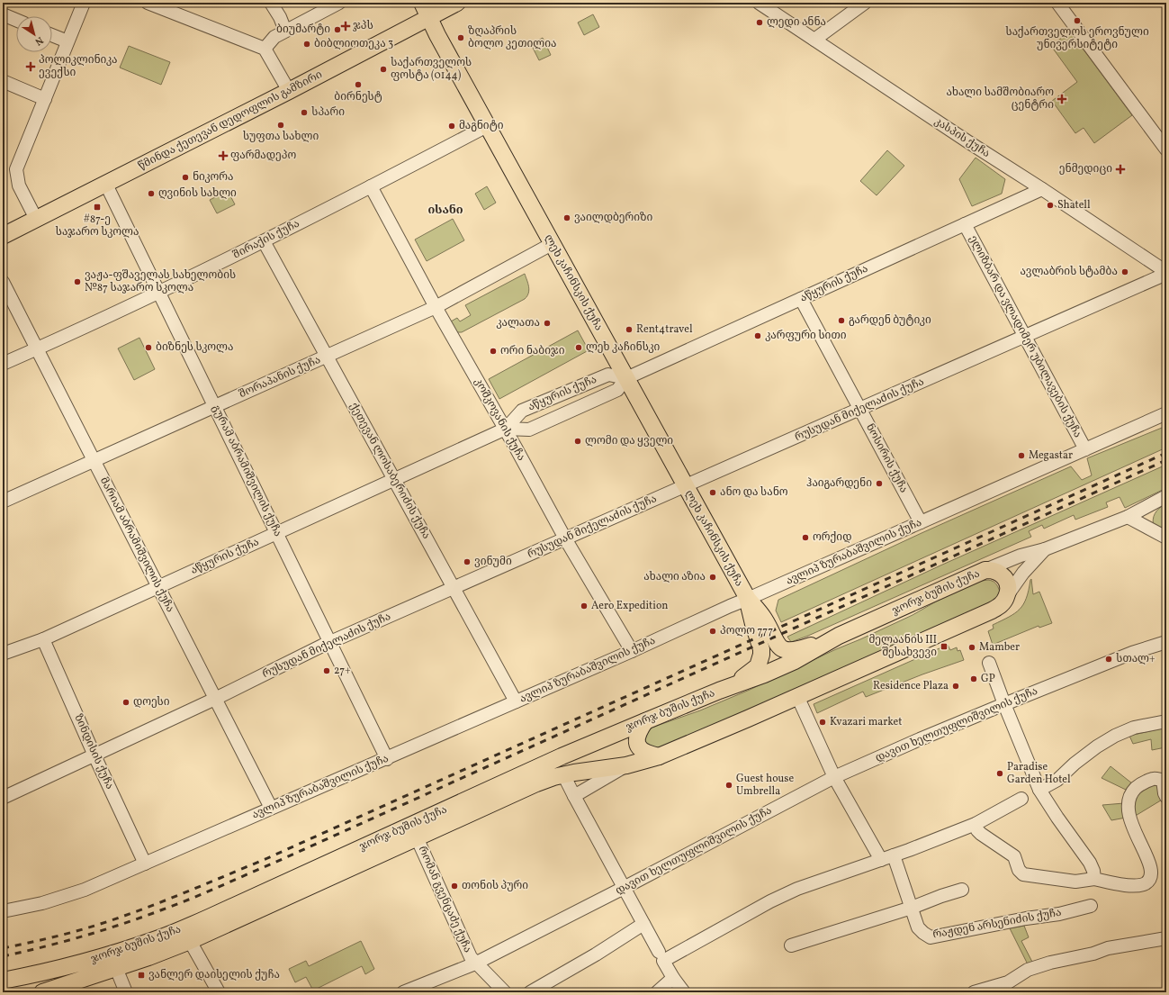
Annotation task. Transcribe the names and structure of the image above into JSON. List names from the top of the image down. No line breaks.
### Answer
{"streets":{"main road":["წმინდა ქეთევან დედოფლის გამზირი","ლეხ კაჩინსკის ქუჩა","ჯორჯ ბუშის ქუჩა"],"street":["კასპის ქუჩა","შირაქის ქუჩა","აწყურის ქუჩა","ელიზბარ და ვლადიმერ უბილავების ქუჩა","შორაპანის ქუჩა","რუსუდან მიქელაძის ქუჩა","კოშკოვანის ქუჩა","ნოსირის ქუჩა","გურამ აბრამიშვილის ქუჩა","ქეთევან ლოსაბერიძის ქუჩა","მარიამ აბრამიშვილის ქუჩა","ავლიპ ზურაბაშვილის ქუჩა","დავით ხელთუფლიშვილის ქუჩა","ზინდისის ქუჩა","რომან გვენცაძე ქუჩა","რაჟდენ არსენიძის ქუჩა"]},"crossings":[["წმინდა ქეთევან დედოფლის გამზირი","ლეხ კაჩინსკის ქუჩა"],["წმინდა ქეთევან დედოფლის გამზირი","გურამ აბრამიშვილის ქუჩა"],["კასპის ქუჩა","აწყურის ქუჩა"],["კასპის ქუჩა","რუსუდან მიქელაძის ქუჩა"],["შირაქის ქუჩა","ლეხ კაჩინსკის ქუჩა"],["შირაქის ქუჩა","კოშკოვანის ქუჩა"],["შირაქის ქუჩა","გურამ აბრამიშვილის ქუჩა"],["შირაქის ქუჩა","ქეთევან ლოსაბერიძის ქუჩა"],["შირაქის ქუჩა","მარიამ აბრამიშვილის ქუჩა"],["ლეხ კაჩინსკის ქუჩა","აწყურის ქუჩა"],["ლეხ კაჩინსკის ქუჩა","შორაპანის ქუჩა"],["ლეხ კაჩინსკის ქუჩა","რუსუდან მიქელაძის ქუჩა"],["ლეხ კაჩინსკის ქუჩა","ავლიპ ზურაბაშვილის ქუჩა"],["ლეხ კაჩინსკის ქუჩა","ჯორჯ ბუშის ქუჩა"],["აწყურის ქუჩა","ელიზბარ და ვლადიმერ უბილავების ქუჩა"],["აწყურის ქუჩა","კოშკოვანის ქუჩა"],["აწყურის ქუჩა","ნოსირის ქუჩა"],["აწყურის ქუჩა","გურამ აბრამიშვილის ქუჩა"],["აწყურის ქუჩა","ქეთევან ლოსაბერიძის ქუჩა"],["აწყურის ქუჩა","მარიამ აბრამიშვილის ქუჩა"],["აწყურის ქუჩა","ზინდისის ქუჩა"],["ელიზბარ და ვლადიმერ უბილავების ქუჩა","რუსუდან მიქელაძის ქუჩა"],["ელიზბარ და ვლადიმერ უბილავების ქუჩა","ავლიპ ზურაბაშვილის ქუჩა"],["შორაპანის ქუჩა","კოშკოვანის ქუჩა"],["შორაპანის ქუჩა","გურამ აბრამიშვილის ქუჩა"],["შორაპანის ქუჩა","ქეთევან ლოსაბერიძის ქუჩა"],["შორაპანის ქუჩა","მარიამ აბრამიშვილის ქუჩა"],["რუსუდან მიქელაძის ქუჩა","კოშკოვანის ქუჩა"],["რუსუდან მიქელაძის ქუჩა","ნოსირის ქუჩა"],["რუსუდან მიქელაძის ქუჩა","გურამ აბრამიშვილის ქუჩა"],["რუსუდან მიქელაძის ქუჩა","ქეთევან ლოსაბერიძის ქუჩა"],["რუსუდან მიქელაძის ქუჩა","მარიამ აბრამიშვილის ქუჩა"],["რუსუდან მიქელაძის ქუჩა","ზინდისის ქუჩა"],["კოშკოვანის ქუჩა","ავლიპ ზურაბაშვილის ქუჩა"],["ნოსირის ქუჩა","ავლიპ ზურაბაშვილის ქუჩა"],["გურამ აბრამიშვილის ქუჩა","ავლიპ ზურაბაშვილის ქუჩა"],["ქეთევან ლოსაბერიძის ქუჩა","ავლიპ ზურაბაშვილის ქუჩა"],["მარიამ აბრამიშვილის ქუჩა","ავლიპ ზურაბაშვილის ქუჩა"],["ავლიპ ზურაბაშვილის ქუჩა","ზინდისის ქუჩა"],["ჯორჯ ბუშის ქუჩა","რომან გვენცაძე ქუჩა"],["დავით ხელთუფლიშვილის ქუჩა","რომან გვენცაძე ქუჩა"]],"districts":["ისანი"],"places":{"other":["საქართველოს ეროვნული უნივერსიტეტი","ლედი ანნა","ბიუმარტი","ზღაპრის ბოლო კეთილია","ბიბლიოთეკა 3","საქართველოს ფოსტა (0144)","ბირნესტ","სპარი","სუფთა სახლი","მაგნიტი","ნიკორა","ღვინის სახლი","Shatell","ვაილდბერიზი","ავლაბრის სტამბა","ვაჟა-ფშაველას სახელობის №87 საჯარო სკოლა","გარდენ ბუტიკი","კალათა","Rent4travel","კარფური სითი","ბიზნეს სკოლა","ლეხ კაჩინსკი","ორი ნაბიჯი","ლომი და ყველი","Megastar","ჰაიგარდენი","ანო და სანო","ორქიდ","ვინუმი","ახალი აზია","Aero Expedition","პოლო 777","Mamber","სთალ+","27+","GP","Residence Plaza","დოესი","Kvazari market","Paradise Garden Hotel","Guest house Umbrella","თონის პური"],"health":["ჯპს","პოლიკლინიკა ევექსი","ახალი სამშობიარო ცენტრი","ფარმადეპო","ენმედიცი"],"transit":["#87-ე საჯარო სკოლა","მელაანის III შესახვევი","ვანლერ დაისელის ქუჩა"]},"north":"bottom right"}
